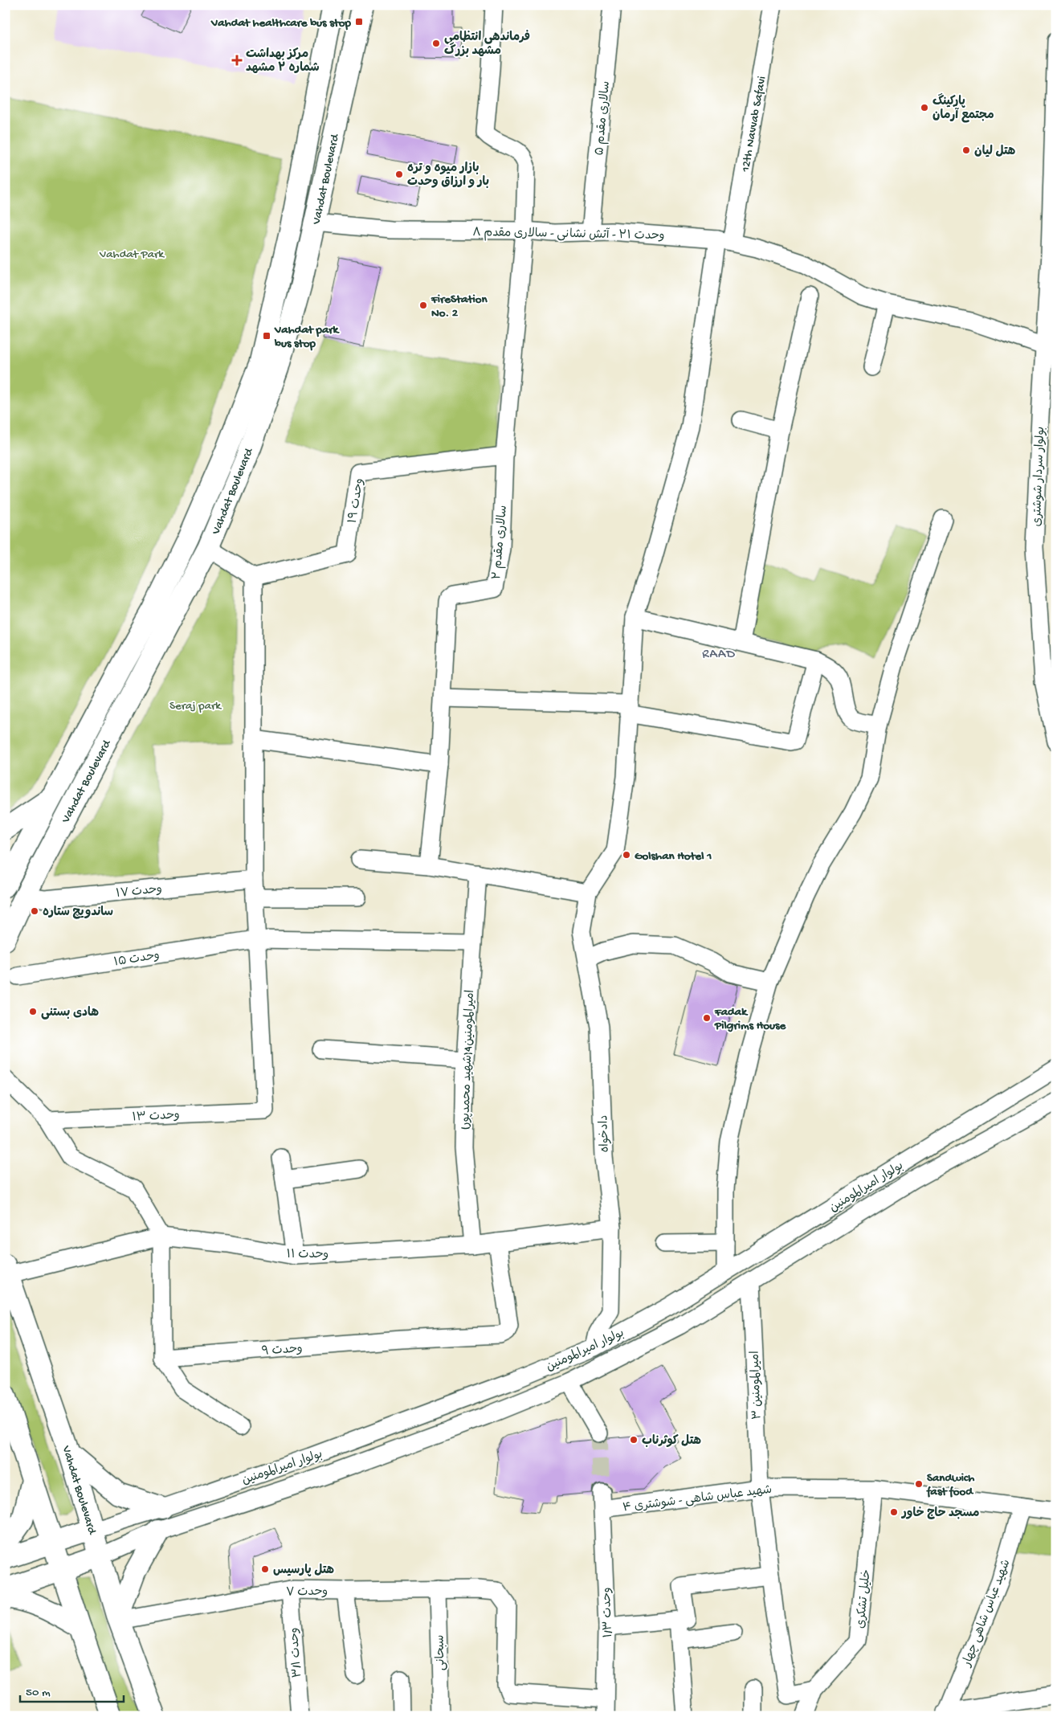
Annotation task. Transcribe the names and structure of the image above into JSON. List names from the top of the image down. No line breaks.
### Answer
{"streets":{"main road":["Vahdat Boulevard"],"street":["سالاری مقدم ۵","12th Navvab Safavi","وحدت ۲۱ - آتش نشانی - سالاری مقدم ۸","بولوار سردار شوشتری","وحدت ۱۹","سالاری مقدم ۲","وحدت ۱۷","وحدت ۱۵","امیرالمومنین4(شهید محمدپور)","وحدت ۱۳","دادخواه","بولوار امیرالمومنین","وحدت ۱۱","وحدت ۹","امیرالمومنین ۳","شهید عباس شاهی - شوشتری ۴","وحدت ۷","خلیل تشکری","وحدت ۱/۳","شهید عباس شاهی چهار","وحدت ۳/۱","سبحانی"]},"crossings":[["سالاری مقدم ۵","وحدت ۲۱ - آتش نشانی - سالاری مقدم ۸"],["12th Navvab Safavi","وحدت ۲۱ - آتش نشانی - سالاری مقدم ۸"],["12th Navvab Safavi","دادخواه"],["Vahdat Boulevard","وحدت ۲۱ - آتش نشانی - سالاری مقدم ۸"],["Vahdat Boulevard","وحدت ۱۷"],["Vahdat Boulevard","بولوار امیرالمومنین"],["Vahdat Boulevard","وحدت ۱۱"],["Vahdat Boulevard","وحدت ۷"],["وحدت ۲۱ - آتش نشانی - سالاری مقدم ۸","بولوار سردار شوشتری"],["وحدت ۲۱ - آتش نشانی - سالاری مقدم ۸","سالاری مقدم ۲"],["وحدت ۱۹","سالاری مقدم ۲"],["وحدت ۱۵","امیرالمومنین4(شهید محمدپور)"],["وحدت ۱۵","وحدت ۱۳"],["امیرالمومنین4(شهید محمدپور)","وحدت ۱۱"],["دادخواه","وحدت ۱۱"],["بولوار امیرالمومنین","امیرالمومنین ۳"],["وحدت ۱۱","وحدت ۹"],["امیرالمومنین ۳","شهید عباس شاهی - شوشتری ۴"],["امیرالمومنین ۳","خلیل تشکری"],["شهید عباس شاهی - شوشتری ۴","خلیل تشکری"],["شهید عباس شاهی - شوشتری ۴","وحدت ۱/۳"],["شهید عباس شاهی - شوشتری ۴","شهید عباس شاهی چهار"],["وحدت ۷","وحدت ۱/۳"],["وحدت ۷","وحدت ۳/۱"],["وحدت ۷","سبحانی"]],"districts":["RAAD"],"parks":["Vahdat Park","Seraj park"],"places":{"transit":["Vahdat healthcare bus stop","Vahdat park bus stop"],"other":["فرماندهی انتظامی مشهد بزرگ","پارکینگ مجتمع آرمان","هتل لیان","بازار میوه و تره بار و ارزاق وحدت","FireStation No. 2","Golshan Hotel 1","ساندویچ ستاره","هادی بستنی","Fadak Pilgrims House","هتل کوثرناب","Sandwich fast food","مسجد حاج خاور","هتل پارسیس"],"health":["مرکز بهداشت شماره ۲ مشهد"]},"scale_bar":"50 m"}
